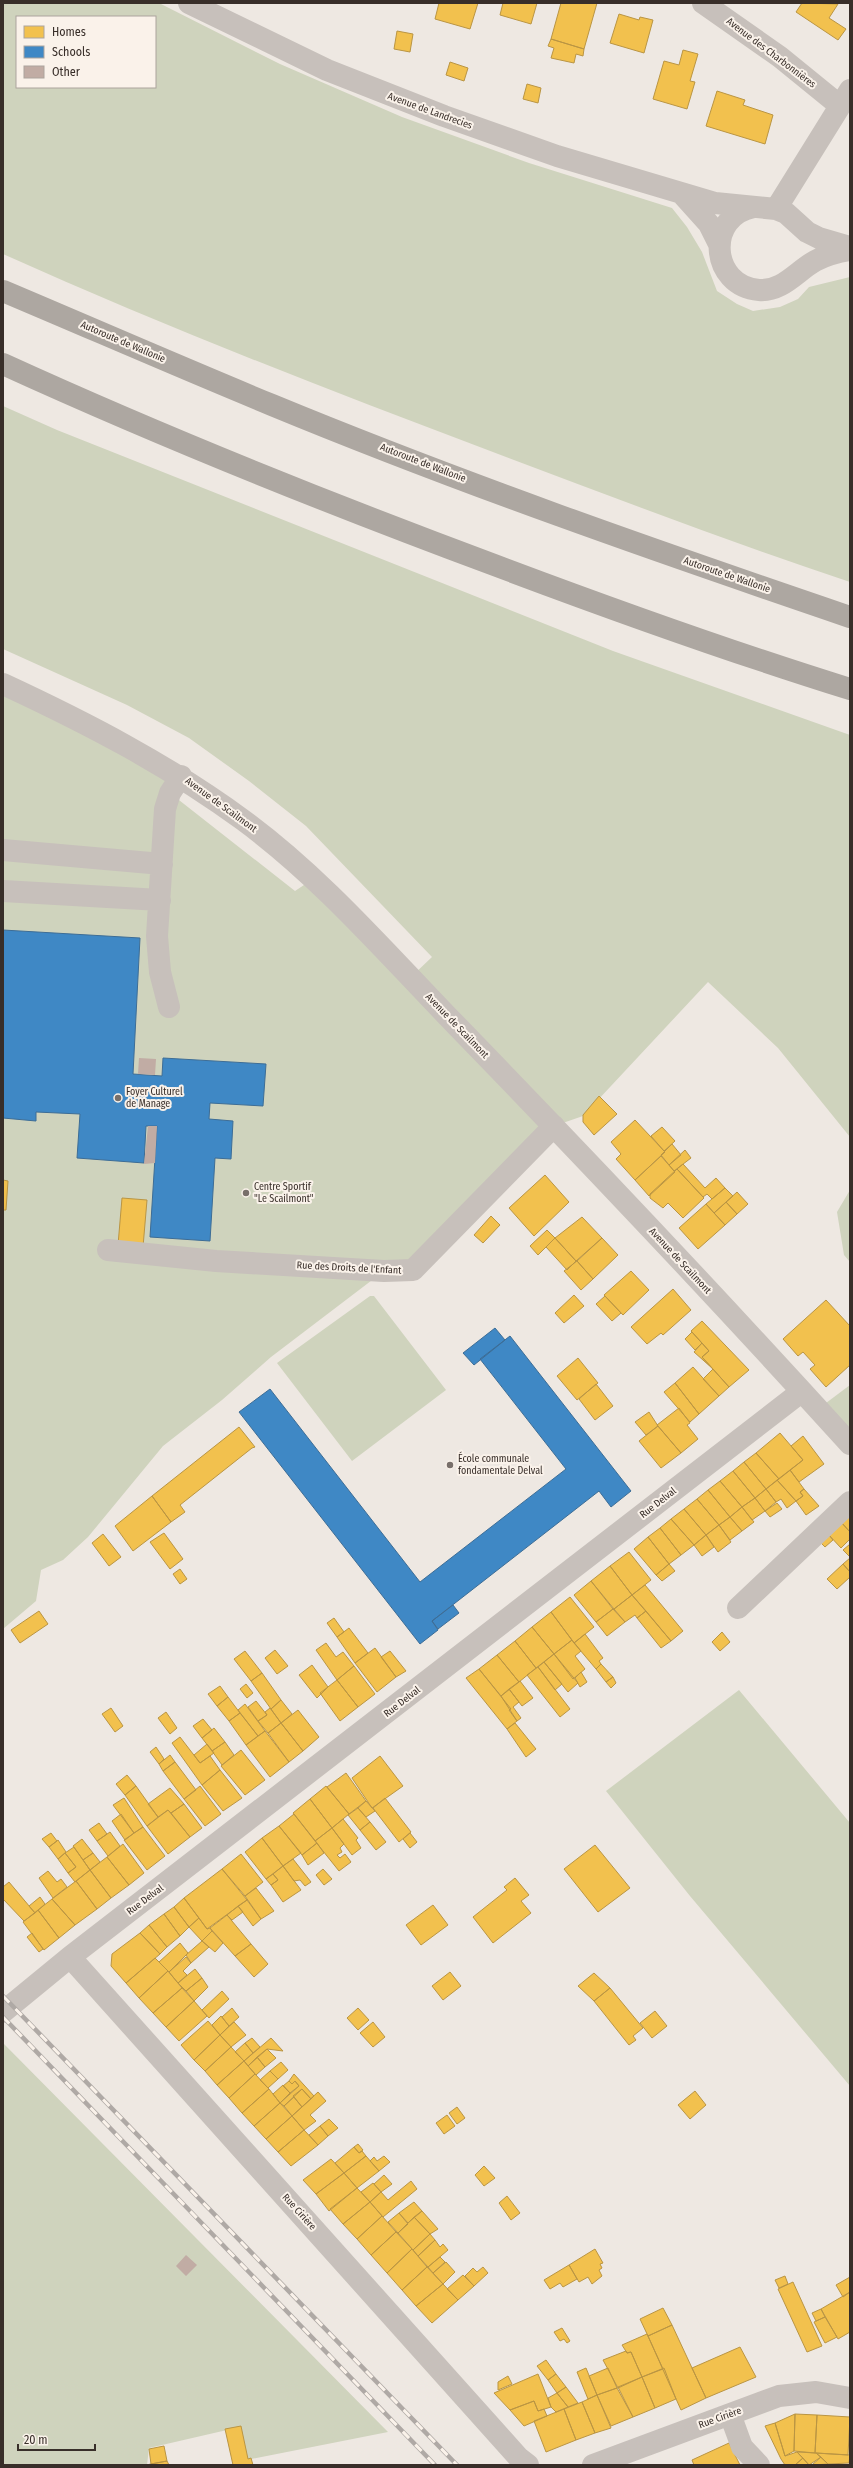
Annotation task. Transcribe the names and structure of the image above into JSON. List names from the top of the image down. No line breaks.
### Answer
{"streets":{"highway":["Autoroute de Wallonie"],"street":["Avenue des Charbonnières","Avenue de Landrecies","Avenue de Scailmont","Rue des Droits de l'Enfant","Rue Delval","Rue Cirière"]},"crossings":[["Avenue de Scailmont","Rue des Droits de l'Enfant"],["Avenue de Scailmont","Rue Delval"],["Rue Delval","Rue Cirière"]],"places":["Foyer Culturel de Manage","Centre Sportif \"Le Scailmont\"","École communale fondamentale Delval"],"legend":["Homes","Schools","Other"],"scale_bar":"20 m"}
